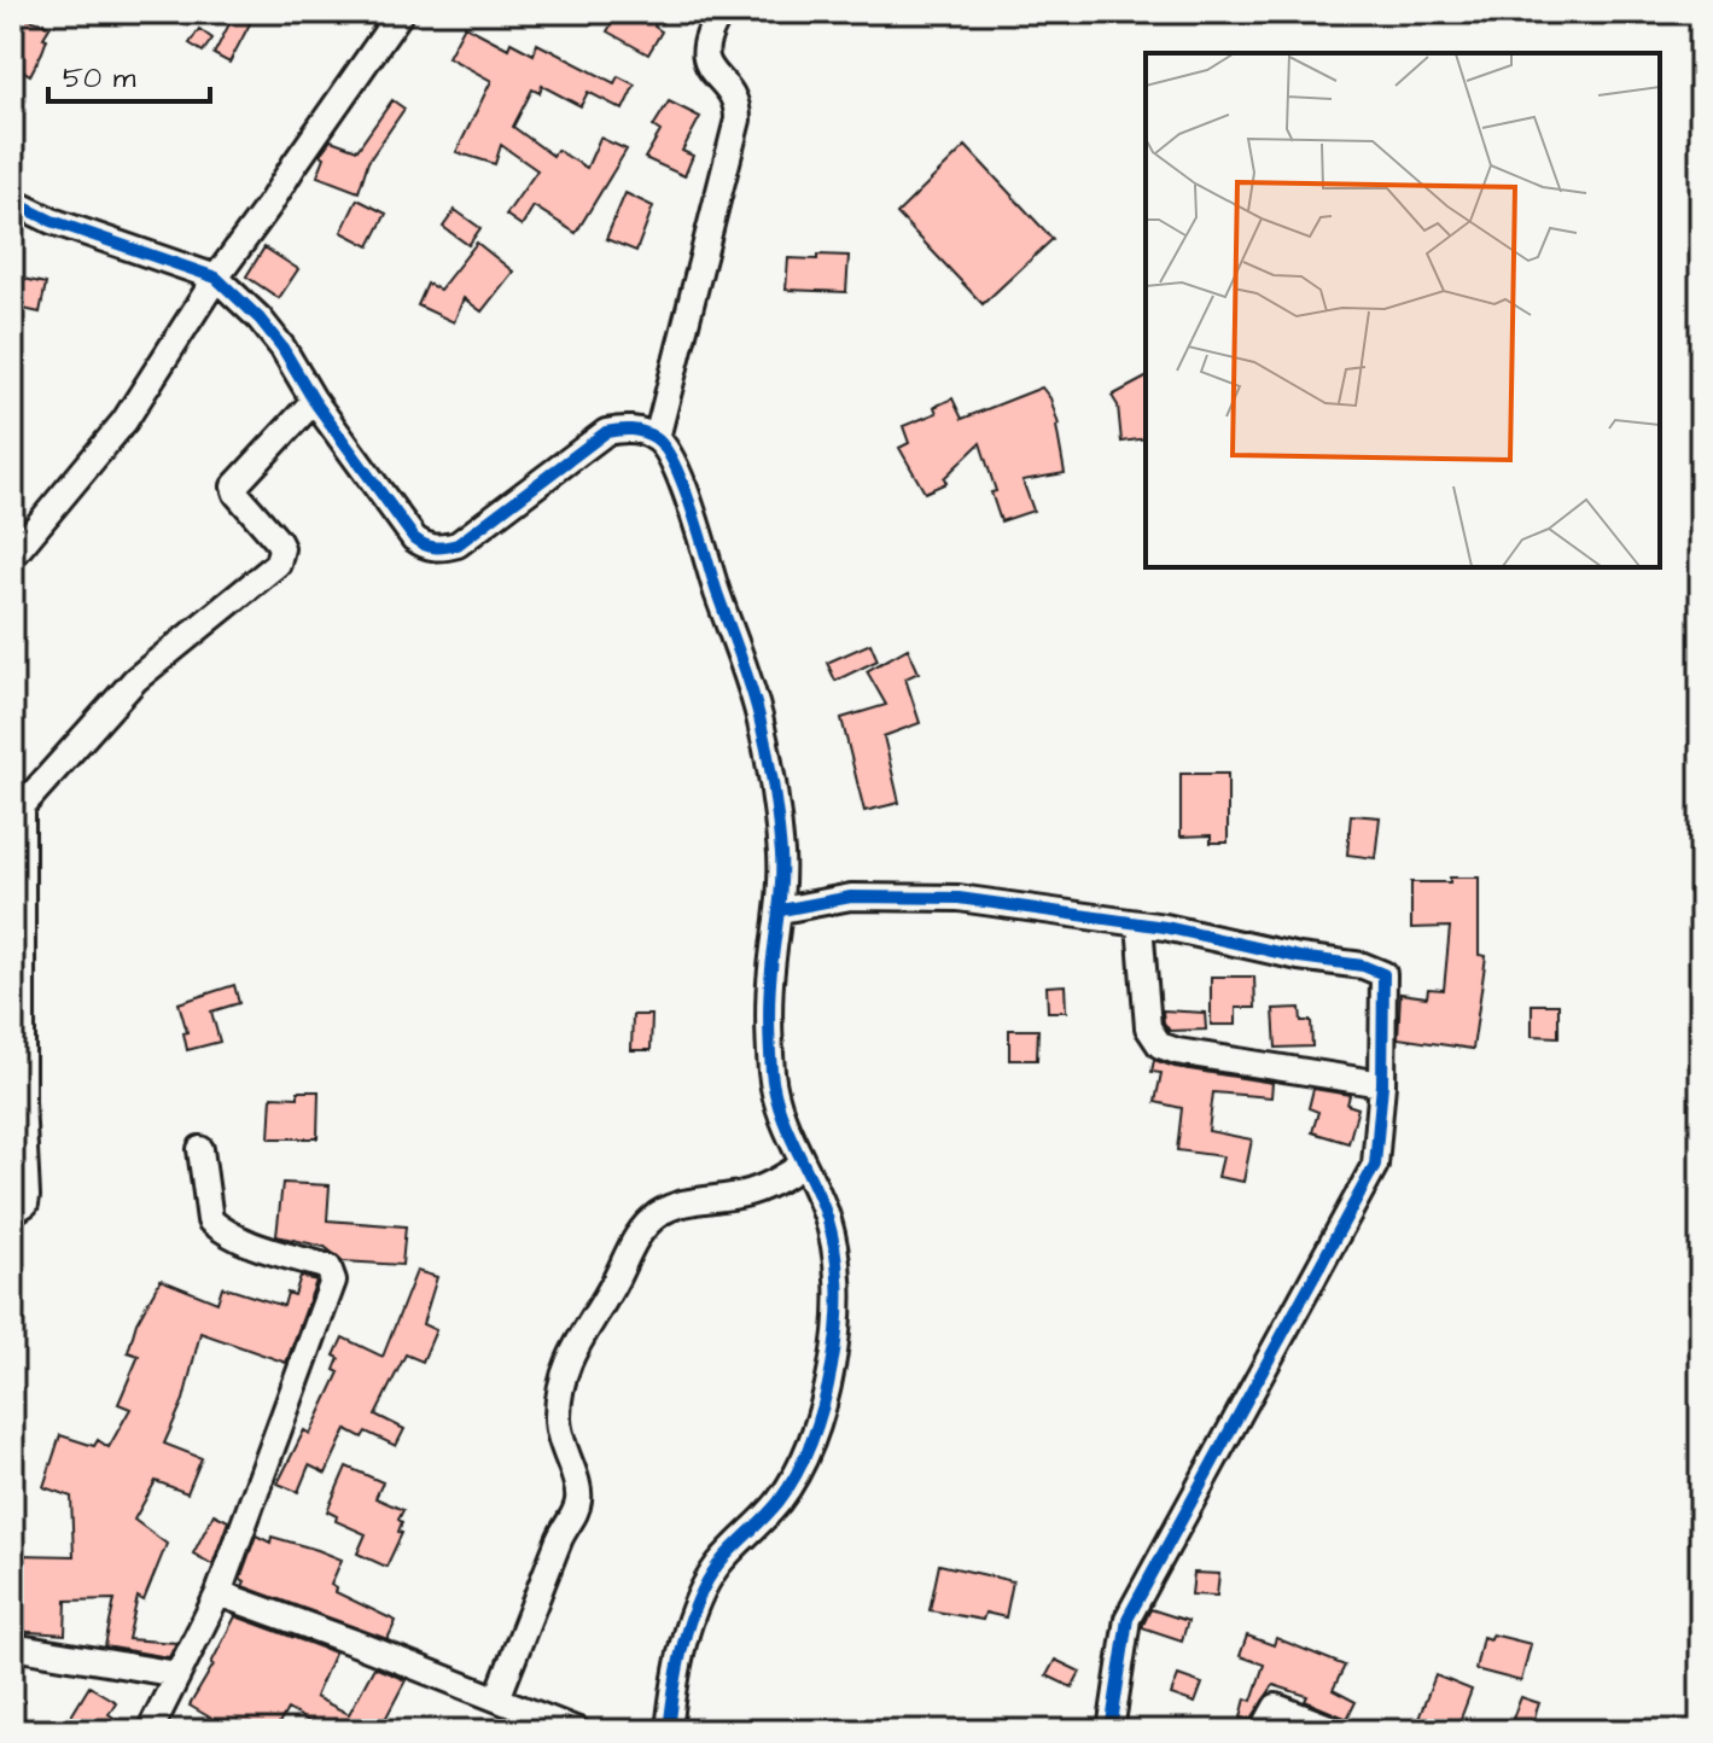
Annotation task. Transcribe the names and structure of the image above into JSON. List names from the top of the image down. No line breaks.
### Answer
{"scale_bar":"50 m"}
